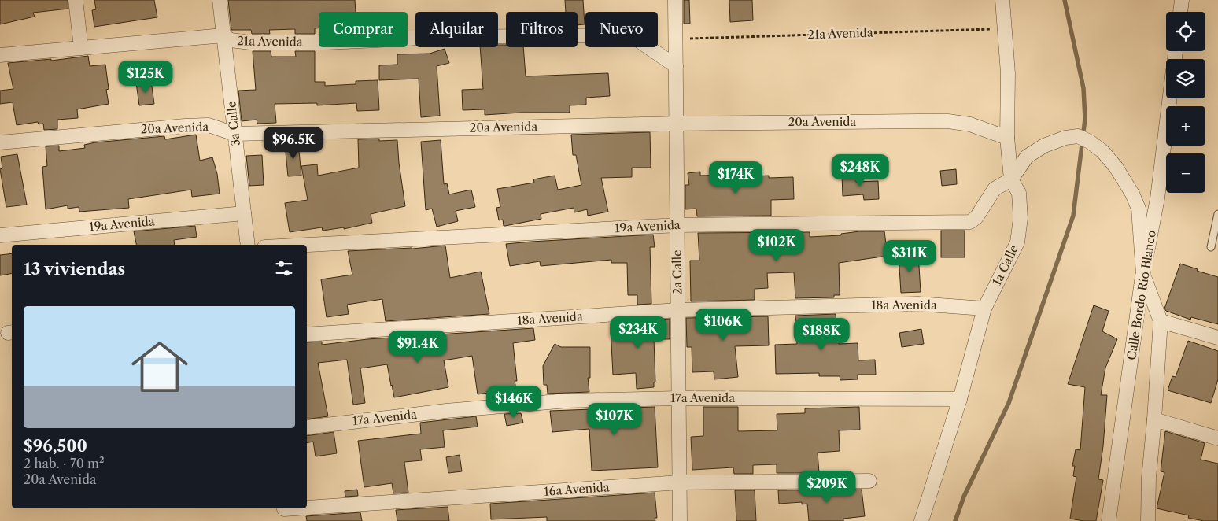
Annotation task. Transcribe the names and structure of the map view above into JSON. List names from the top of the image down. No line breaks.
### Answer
{"streets":{"street":["21a Avenida","20a Avenida","3a Calle","19a Avenida","1a Calle","2a Calle","Calle Bordo Río Blanco","18a Avenida","17a Avenida","16a Avenida"]},"crossings":[["21a Avenida","3a Calle"],["21a Avenida","1a Calle"],["21a Avenida","2a Calle"],["20a Avenida","3a Calle"],["20a Avenida","1a Calle"],["20a Avenida","2a Calle"],["3a Calle","19a Avenida"],["19a Avenida","1a Calle"],["19a Avenida","2a Calle"],["1a Calle","18a Avenida"],["1a Calle","17a Avenida"],["2a Calle","18a Avenida"],["2a Calle","17a Avenida"],["2a Calle","16a Avenida"]],"page":{"map_buttons":["+","−"],"chip":["Comprar","Alquilar","Filtros","Nuevo"],"price":["$125K","$96.5K","$248K","$174K","$102K","$311K","$106K","$234K","$188K","$91.4K","$146K","$107K","$209K"],"heading":"13 viviendas","list":[{"name":"$96,500","note":"2 hab. · 70 m² · 20a Avenida"}]}}
